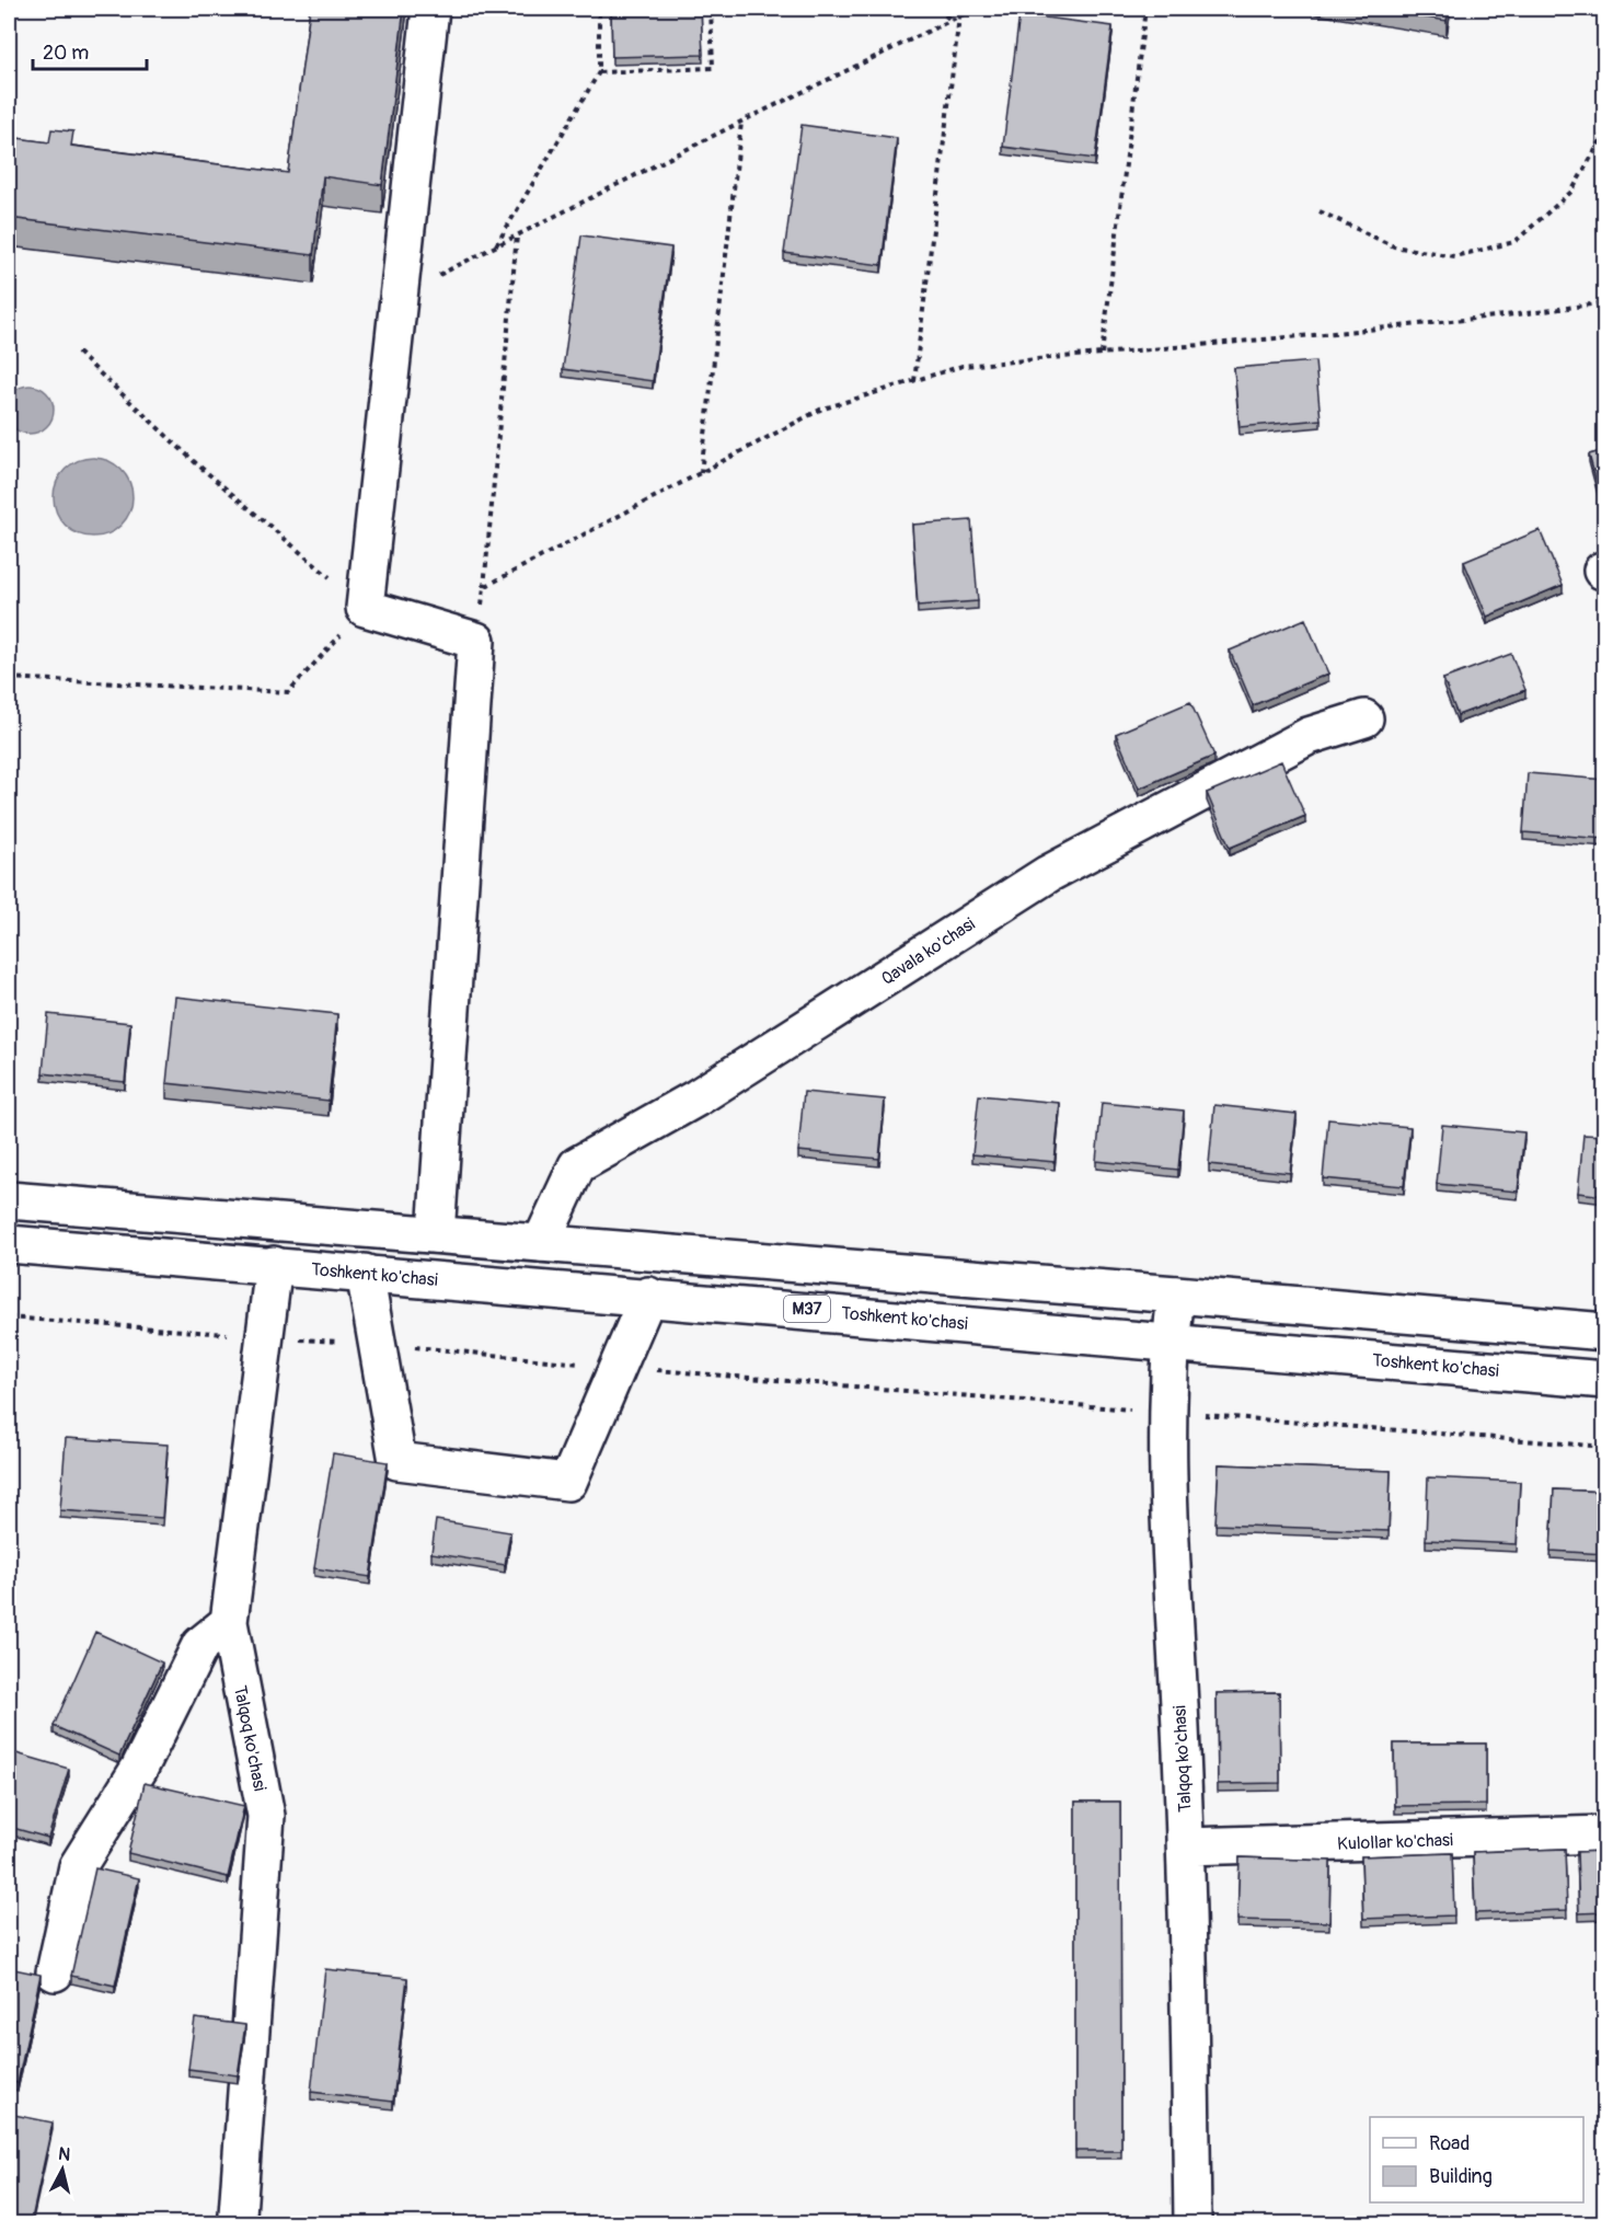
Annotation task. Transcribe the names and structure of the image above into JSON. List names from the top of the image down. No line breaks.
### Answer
{"streets":{"main road":["Qavala ko'chasi","Toshkent ko'chasi","M37","Talqoq ko'chasi","Kulollar ko'chasi"]},"crossings":[["Toshkent ko'chasi","Talqoq ko'chasi"],["Talqoq ko'chasi","Kulollar ko'chasi"]],"legend":["Road","Building"],"scale_bar":"20 m","north":"top"}
